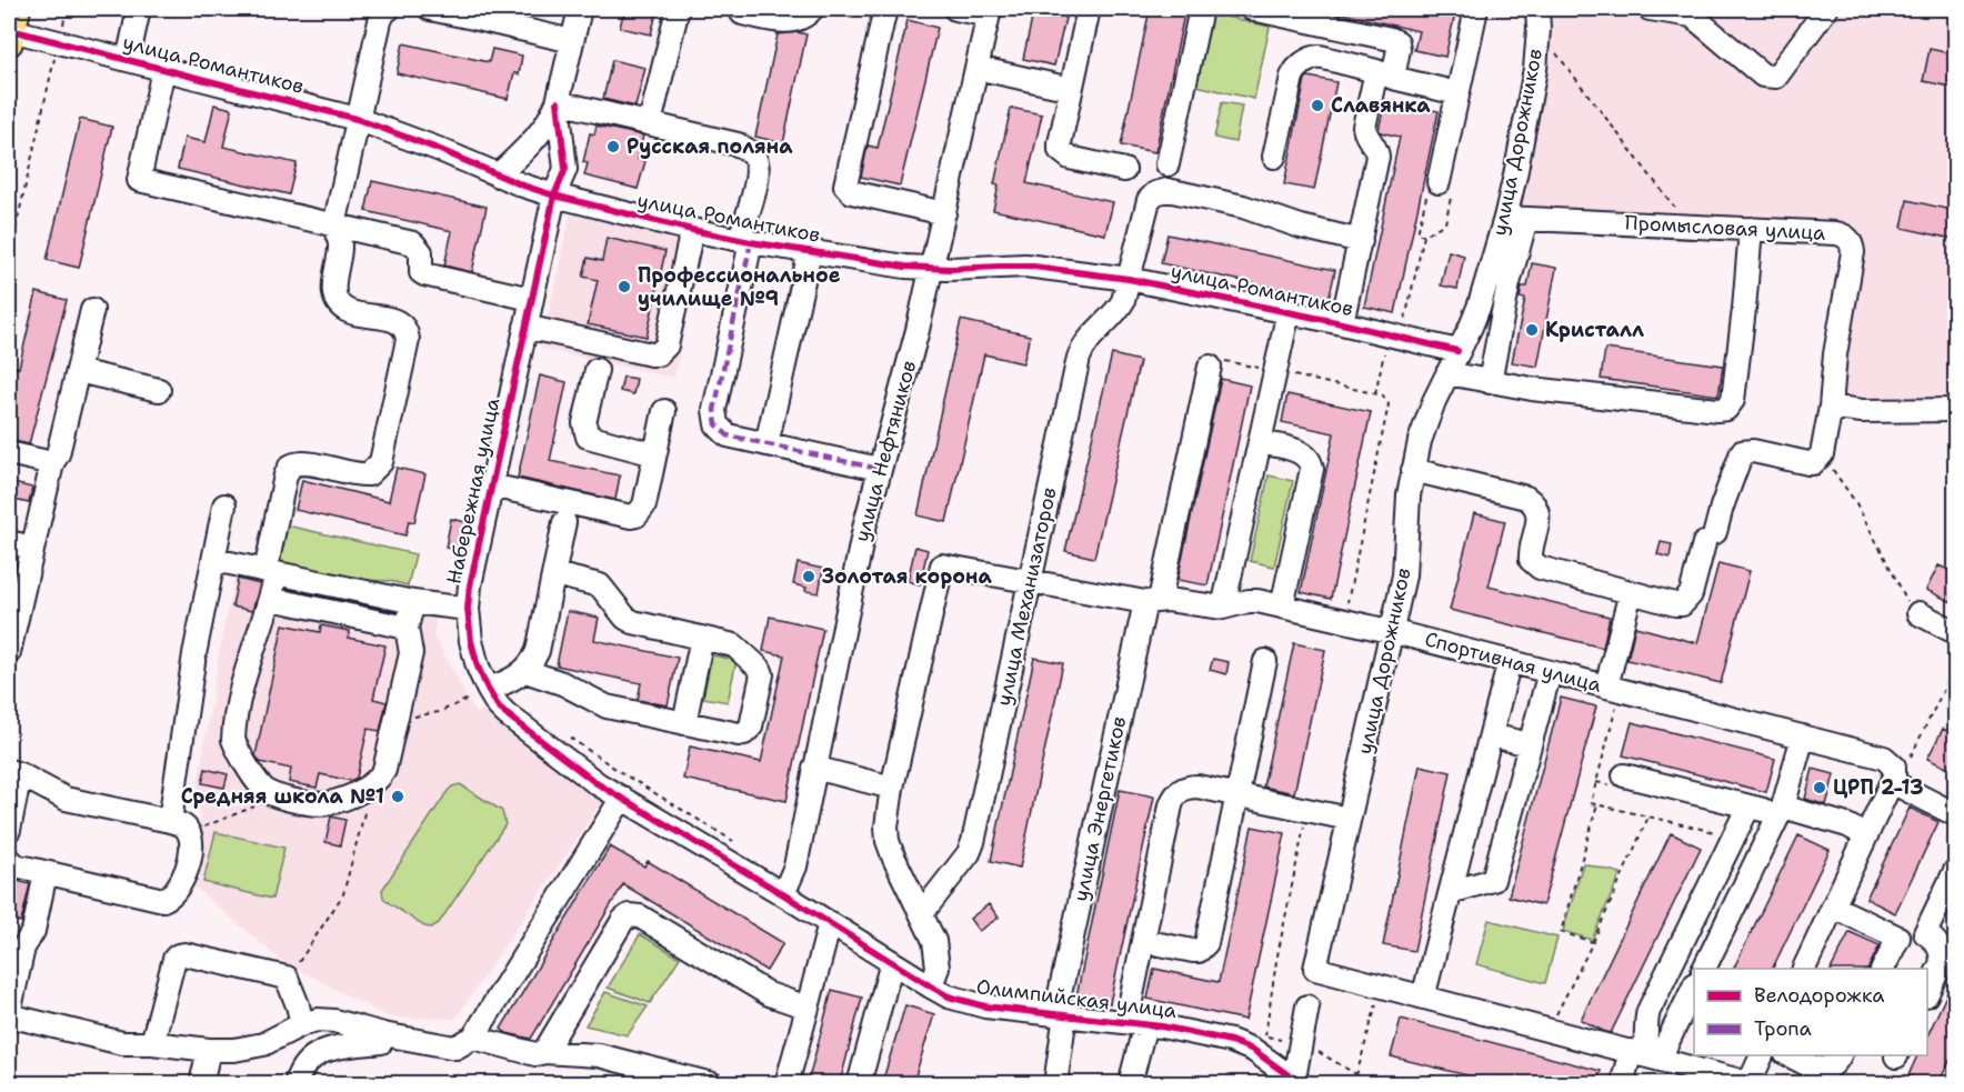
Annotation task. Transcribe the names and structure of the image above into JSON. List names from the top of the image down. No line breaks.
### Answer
{"streets":{"street":["улица Романтиков","улица Дорожников","Промысловая улица","улица Нефтяников","Набережная улица","улица Механизаторов","Спортивная улица","улица Энергетиков","Олимпийская улица"]},"crossings":[["улица Романтиков","улица Дорожников"],["улица Романтиков","улица Нефтяников"],["улица Романтиков","Набережная улица"],["улица Романтиков","улица Механизаторов"],["улица Дорожников","Промысловая улица"],["улица Дорожников","Спортивная улица"],["улица Нефтяников","Набережная улица"],["улица Нефтяников","Олимпийская улица"],["Набережная улица","Олимпийская улица"],["улица Механизаторов","Спортивная улица"],["Спортивная улица","улица Энергетиков"],["улица Энергетиков","Олимпийская улица"]],"places":["Славянка","Русская поляна","Профессиональное училище №9","Кристалл","Золотая корона","ЦРП 2-13","Средняя школа №1"],"legend":["Велодорожка","Тропа"]}
